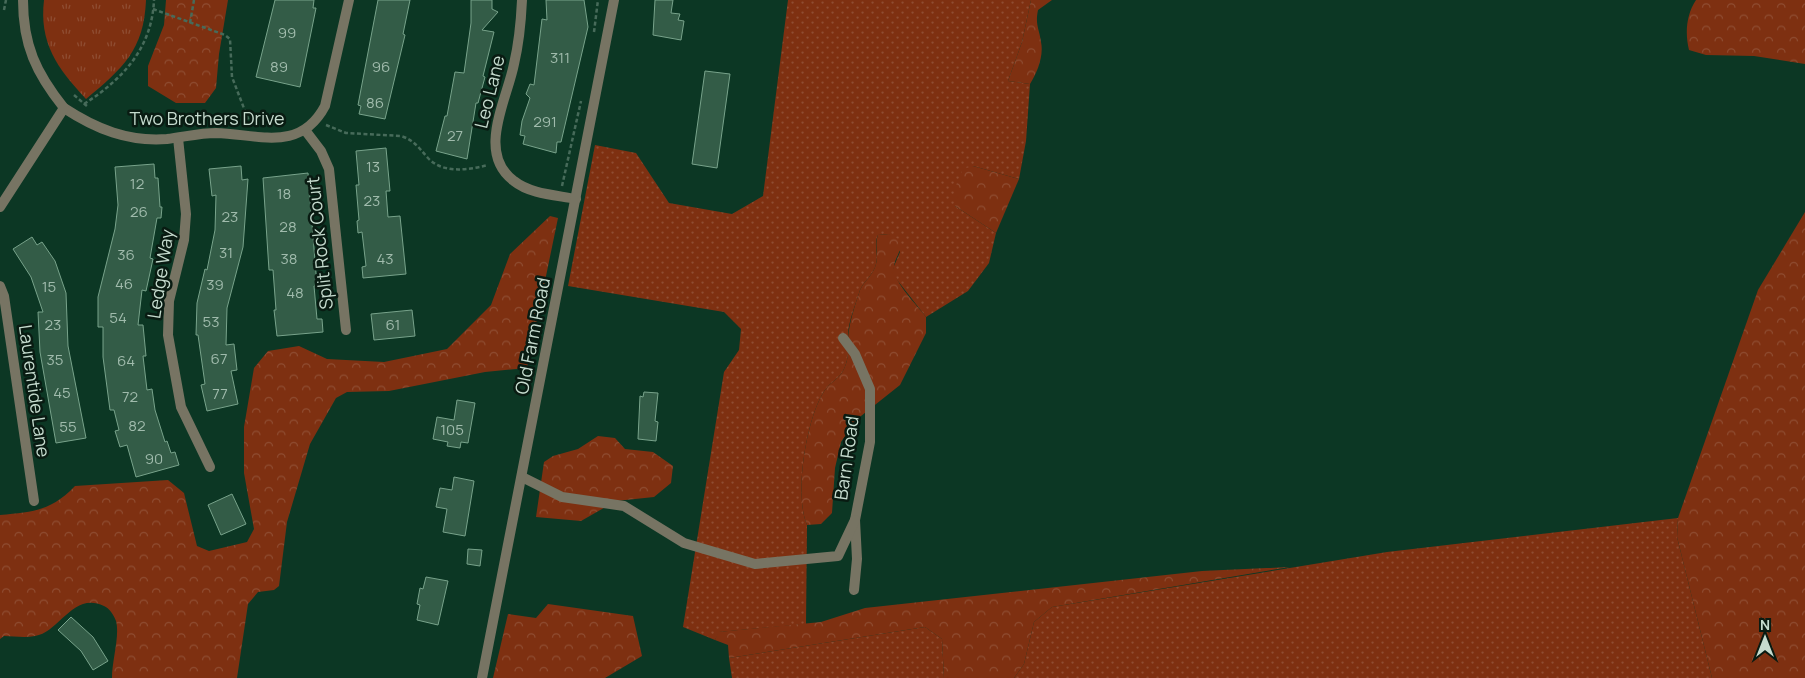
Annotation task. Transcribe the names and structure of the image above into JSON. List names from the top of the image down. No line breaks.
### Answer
{"streets":{"street":["Leo Lane","Two Brothers Drive","Split Rock Court","Ledge Way","Old Farm Road","Laurentide Lane","Barn Road"]},"crossings":[["Leo Lane","Old Farm Road"],["Two Brothers Drive","Split Rock Court"],["Two Brothers Drive","Ledge Way"]],"house_numbers":["99","311","89","96","86","291","27","13","12","18","23","26","23","28","31","36","38","43","46","39","15","48","54","53","23","61","67","35","64","45","77","72","82","55","105","90"],"north":"top"}
